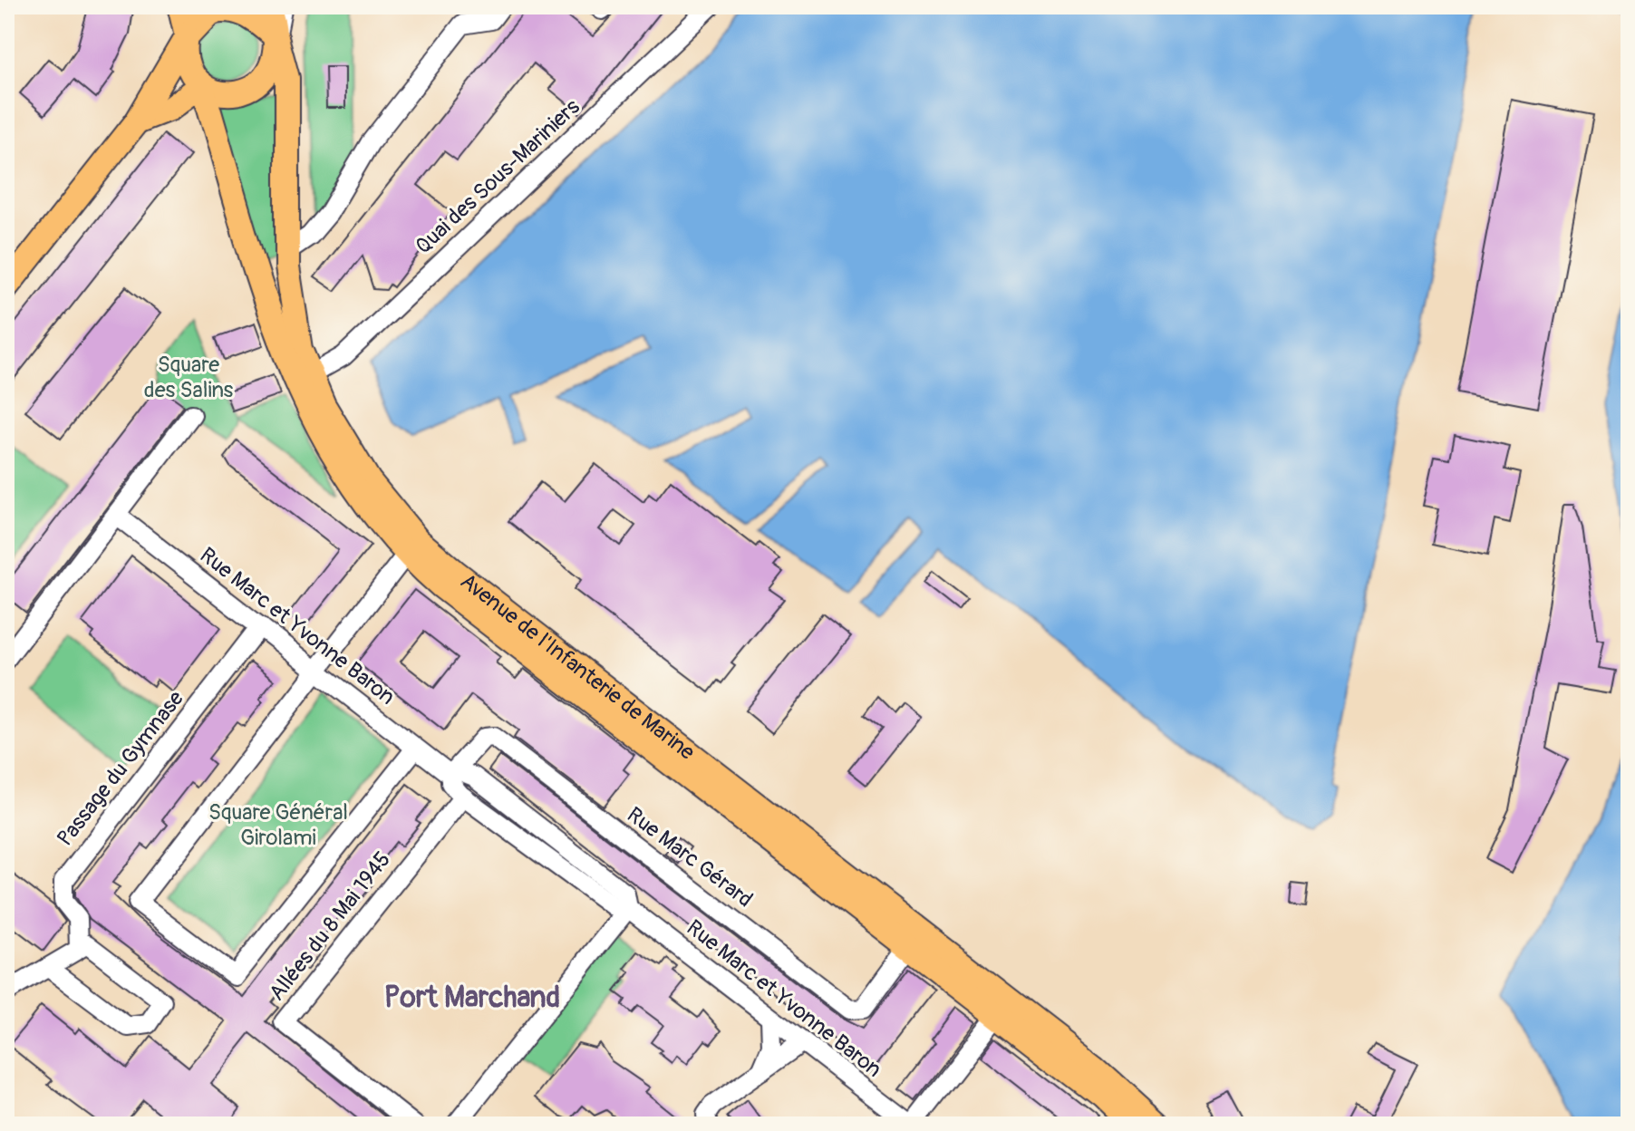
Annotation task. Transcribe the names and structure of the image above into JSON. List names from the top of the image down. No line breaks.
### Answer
{"streets":{"main road":["Avenue de l'Infanterie de Marine"],"street":["Quai des Sous-Mariniers","Rue Marc et Yvonne Baron","Passage du Gymnase","Rue Marc Gérard","Allées du 8 Mai 1945"]},"crossings":[["Quai des Sous-Mariniers","Avenue de l'Infanterie de Marine"],["Rue Marc et Yvonne Baron","Passage du Gymnase"],["Rue Marc et Yvonne Baron","Rue Marc Gérard"],["Rue Marc et Yvonne Baron","Allées du 8 Mai 1945"],["Avenue de l'Infanterie de Marine","Rue Marc Gérard"]],"districts":["Port Marchand"],"parks":["Square des Salins","Square Général Girolami"]}
